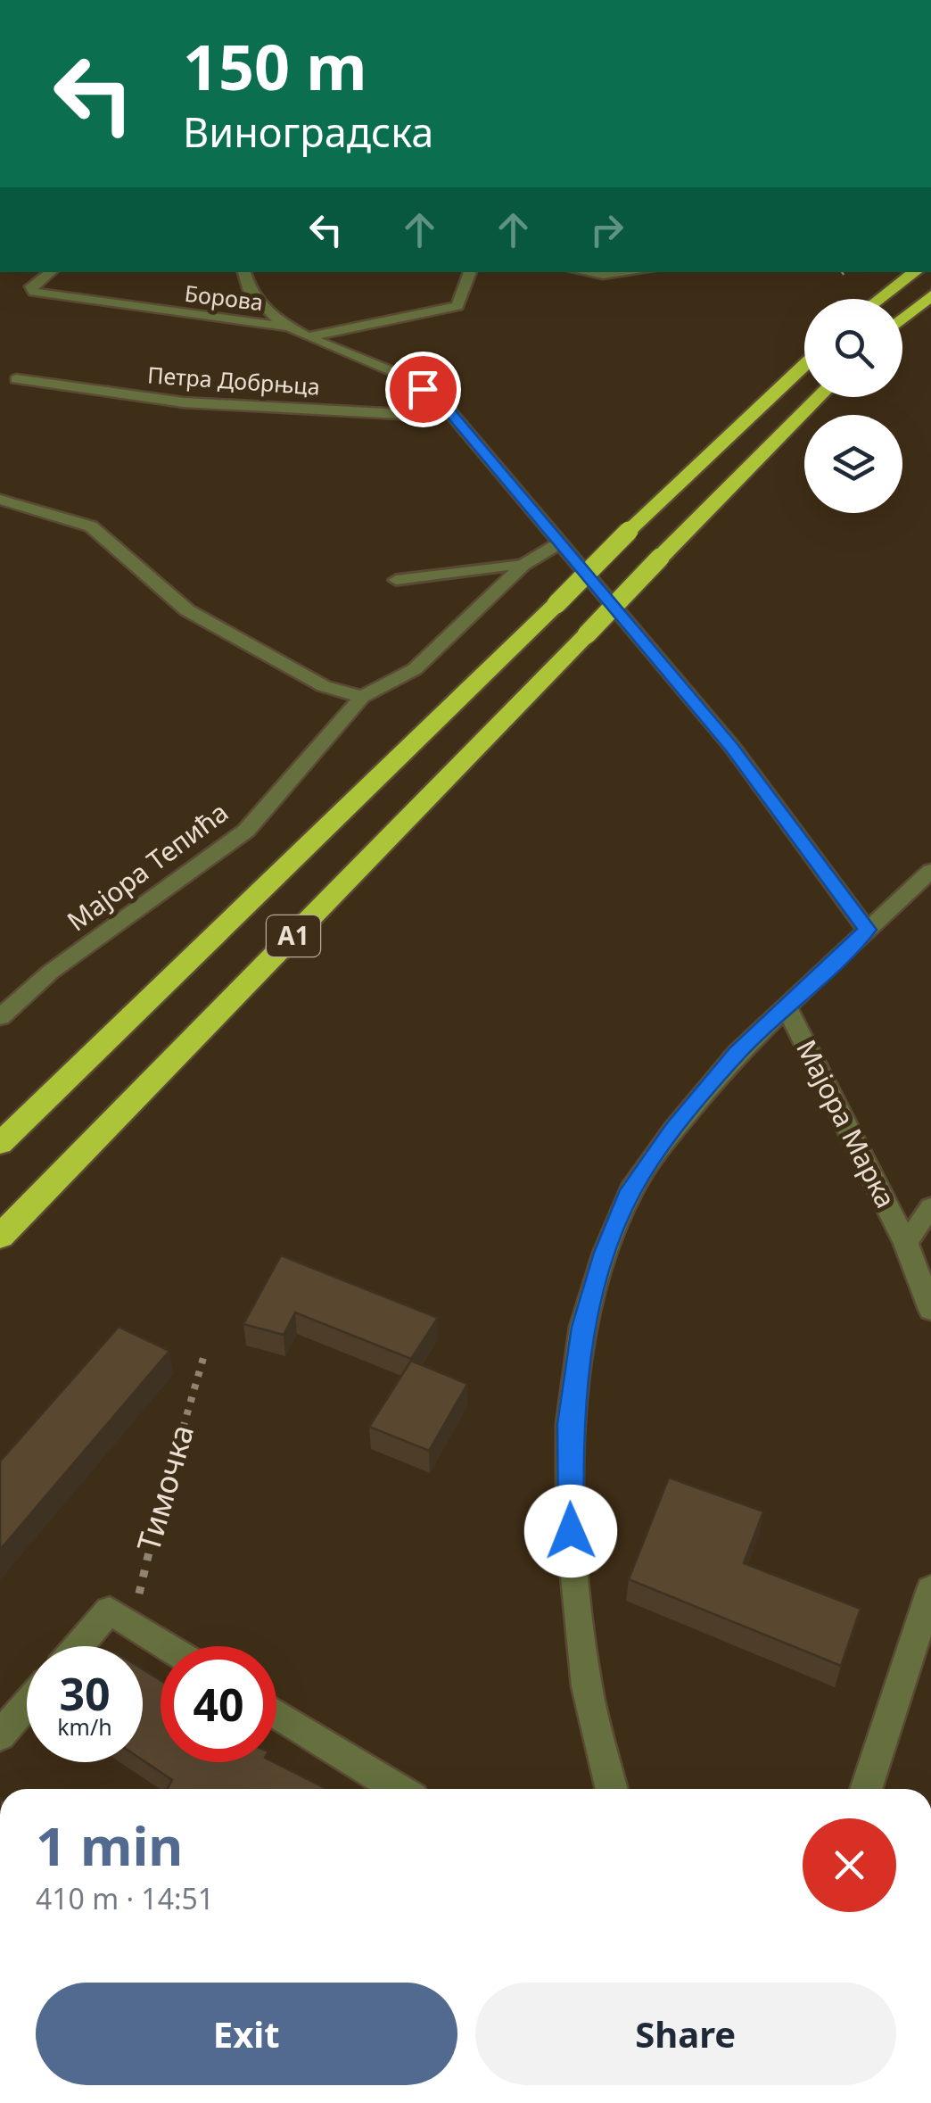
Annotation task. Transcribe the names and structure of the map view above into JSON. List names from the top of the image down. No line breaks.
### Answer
{"streets":{"highway":["A1"],"street":["Борова","Петра Добрњца","Мајора Тепића","Мајора Марка"],"path":["Тимочка"]},"page":{"turn":["150 m","Виноградска"],"speed":"30 km/h","limit":"40","heading":["1 min","410 m · 14:51"],"buttons":["Exit","Share"]}}
